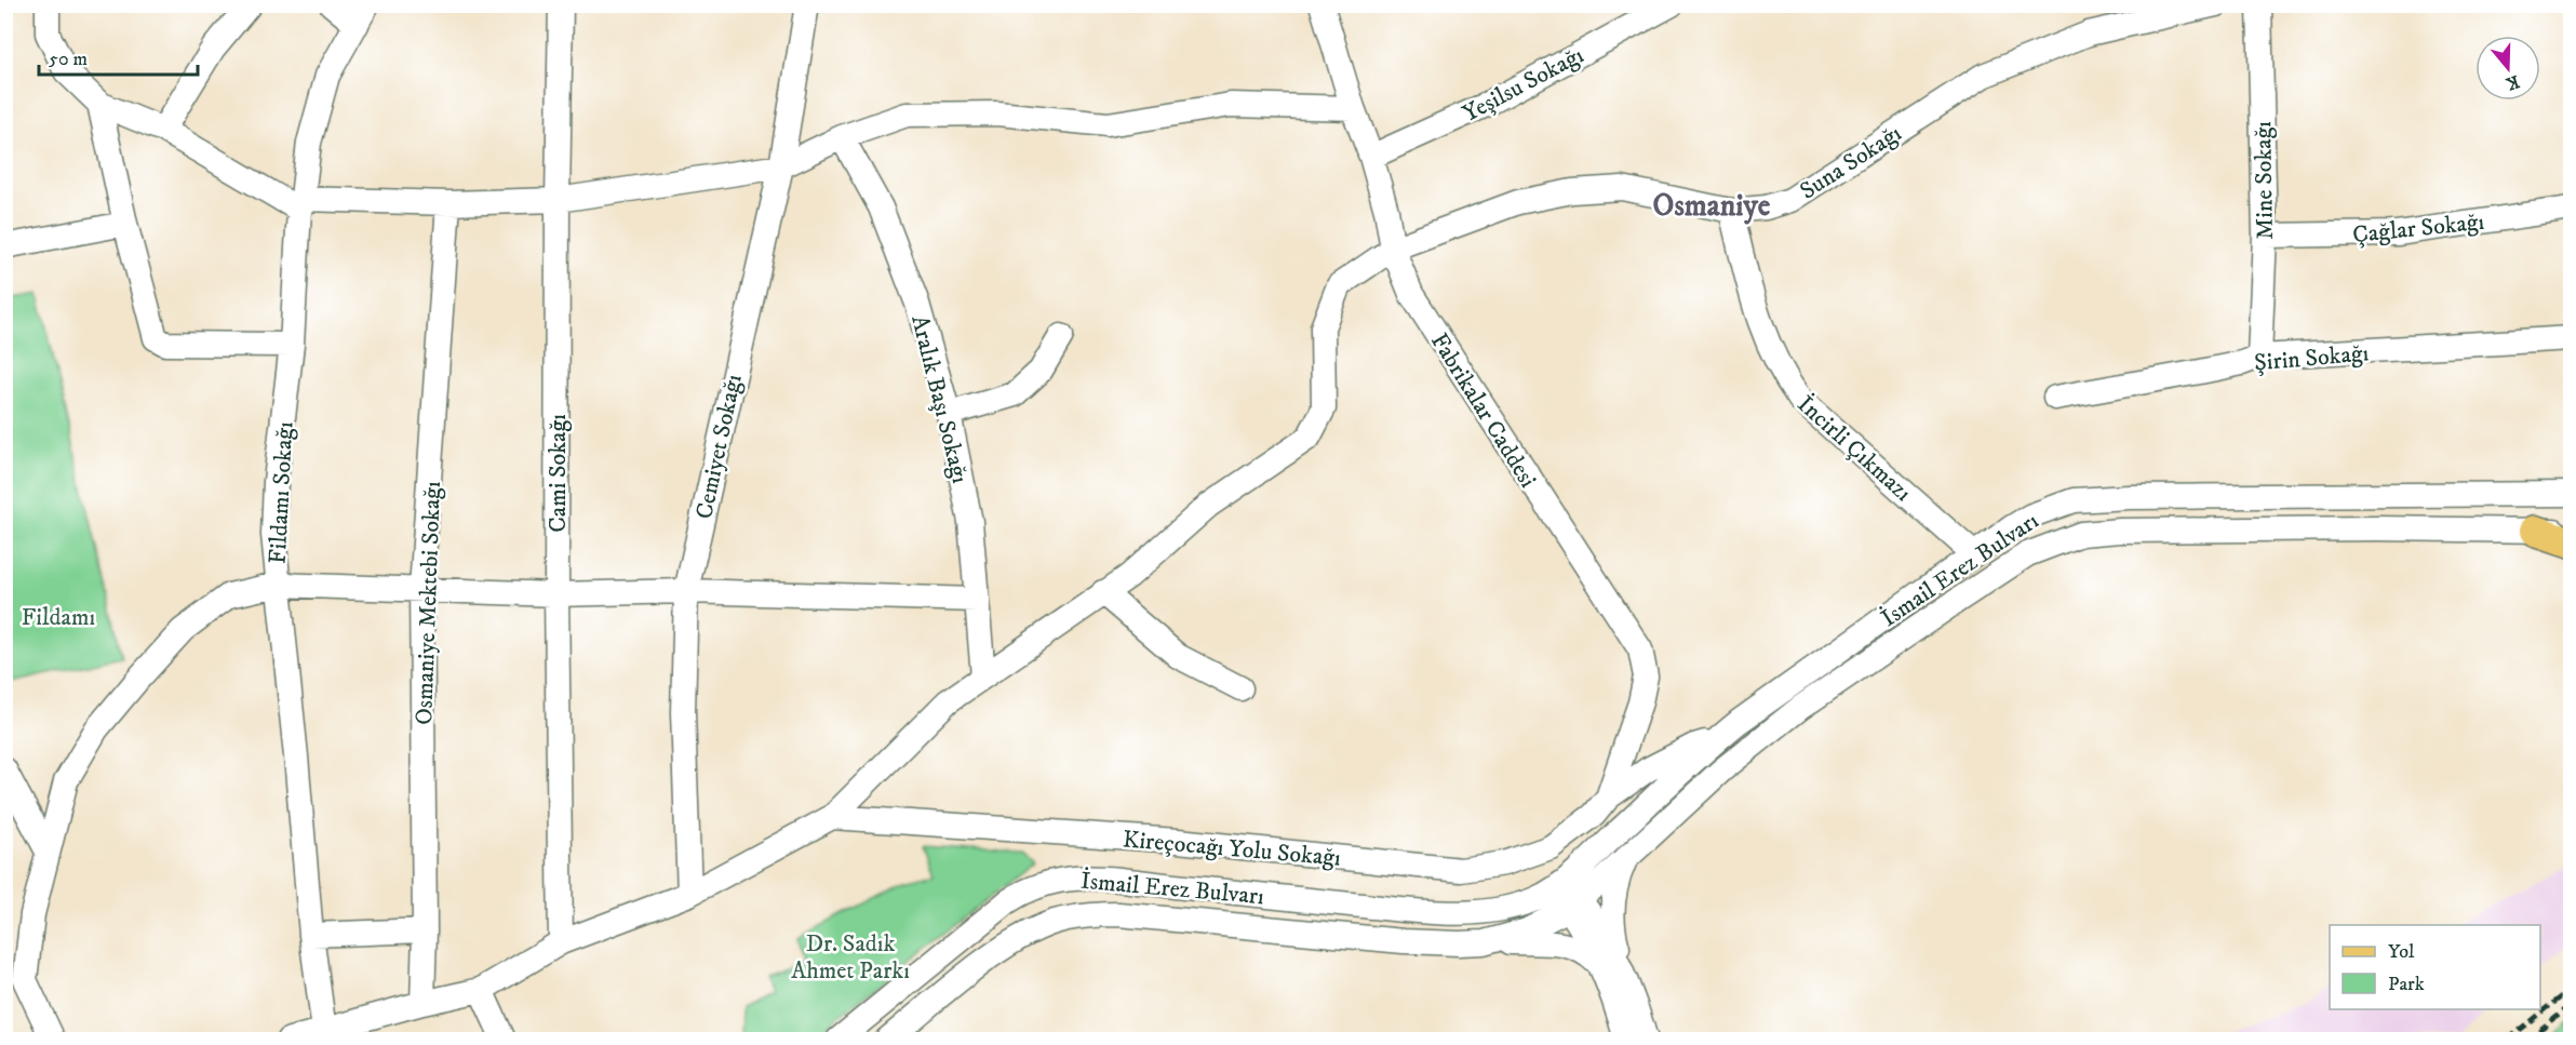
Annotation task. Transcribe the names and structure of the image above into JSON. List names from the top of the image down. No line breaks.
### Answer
{"streets":{"street":["Yeşilsu Sokağı","Suna Sokağı","Mine Sokağı","Çağlar Sokağı","Şirin Sokağı","Aralık Başı Sokağı","Fabrikalar Caddesi","Cemiyet Sokağı","İncirli Çıkmazı","Cami Sokağı","Fildamı Sokağı","İsmail Erez Bulvarı","Osmaniye Mektebi Sokağı","Kireçocağı Yolu Sokağı"]},"crossings":[["Yeşilsu Sokağı","Fabrikalar Caddesi"],["Suna Sokağı","Aralık Başı Sokağı"],["Suna Sokağı","Fabrikalar Caddesi"],["Suna Sokağı","Cemiyet Sokağı"],["Suna Sokağı","İncirli Çıkmazı"],["Suna Sokağı","Cami Sokağı"],["Suna Sokağı","Fildamı Sokağı"],["Suna Sokağı","Osmaniye Mektebi Sokağı"],["Suna Sokağı","Kireçocağı Yolu Sokağı"],["Mine Sokağı","Çağlar Sokağı"],["Mine Sokağı","Şirin Sokağı"],["Fabrikalar Caddesi","Kireçocağı Yolu Sokağı"],["İncirli Çıkmazı","İsmail Erez Bulvarı"]],"districts":["Osmaniye"],"parks":["Fildamı","Dr. Sadık Ahmet Parkı"],"legend":["Yol","Park"],"scale_bar":"50 m","north":"bottom"}
